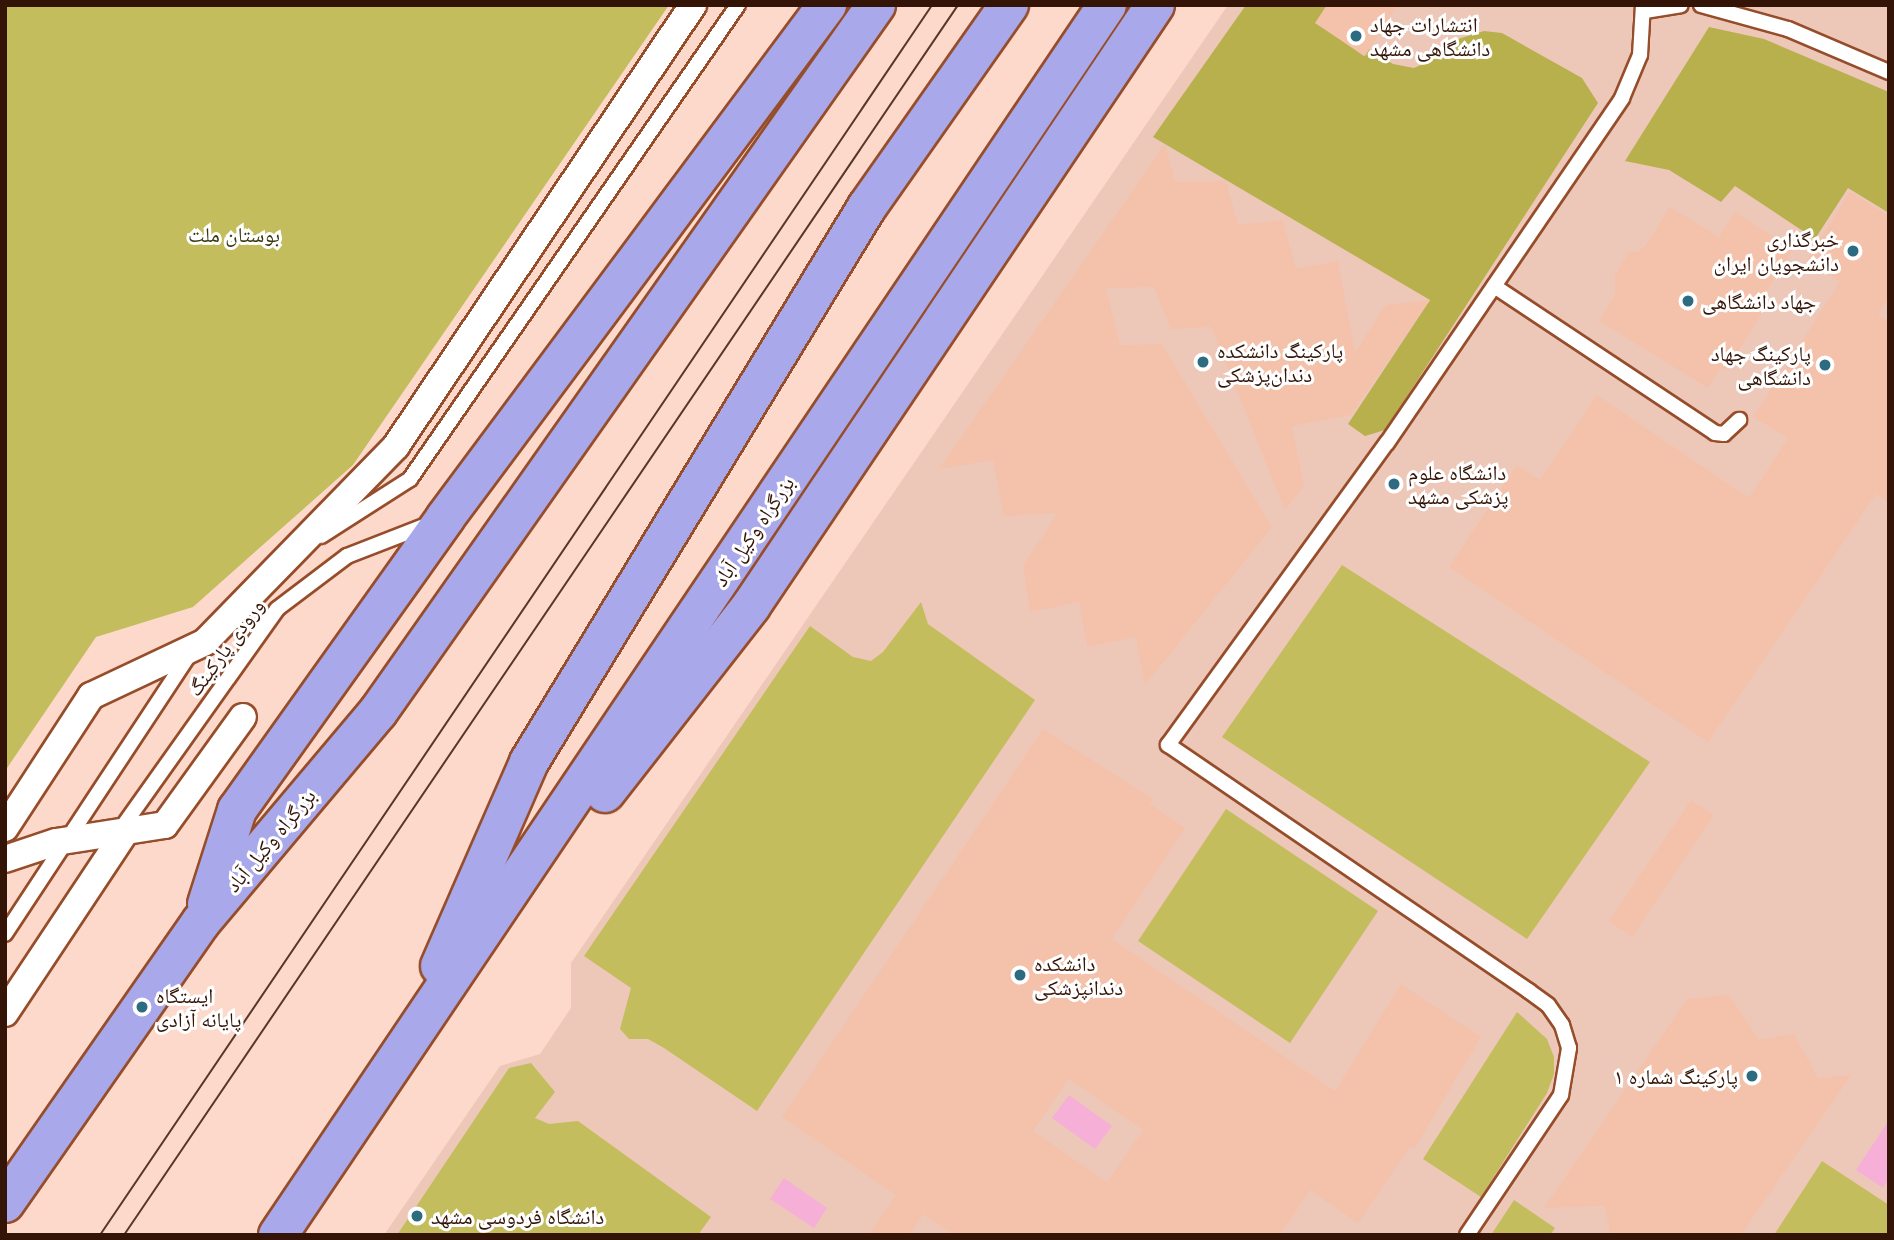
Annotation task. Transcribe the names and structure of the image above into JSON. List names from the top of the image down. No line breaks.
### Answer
{"streets":{"highway":["بزرگراه وکیل آباد"],"lane":["ورودی پارکینگ"]},"crossings":[["بزرگراه وکیل آباد","ورودی پارکینگ"]],"parks":["بوستان ملت"],"places":["انتشارات جهاد دانشگاهی مشهد","خبرگذاری دانشجویان ایران","جهاد دانشگاهی","پارکینگ دانشکده دندان‌پزشکی","پارکینگ جهاد دانشگاهی","دانشگاه علوم پزشکی مشهد","دانشکده دندانپزشکی","ایستگاه پایانه آزادی","پارکینگ شماره ۱","دانشگاه فردوسی مشهد"]}
